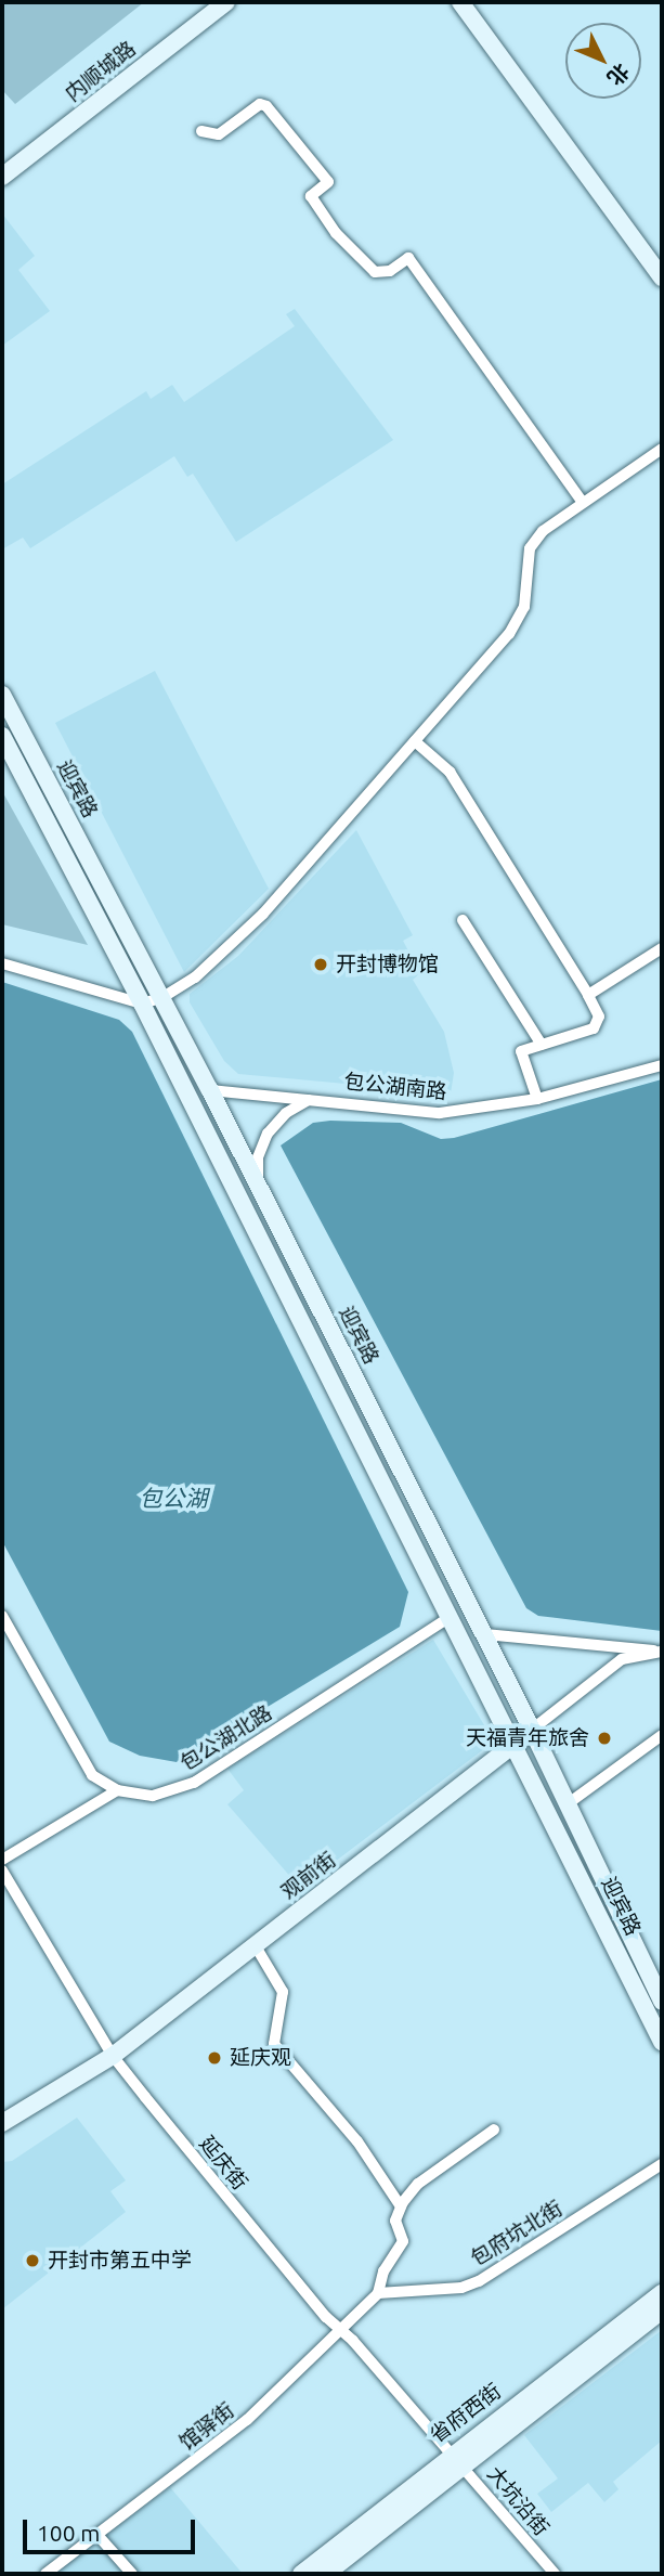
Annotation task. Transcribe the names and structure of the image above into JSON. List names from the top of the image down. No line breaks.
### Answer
{"streets":{"main road":["内顺城路","迎宾路","观前街","省府西街"],"street":["包公湖南路","包公湖北路","延庆街","包府坑北街","馆驿街","大坑沿街"]},"crossings":[["迎宾路","包公湖南路"],["迎宾路","包公湖北路"],["迎宾路","观前街"],["观前街","延庆街"],["延庆街","省府西街"],["延庆街","馆驿街"],["延庆街","大坑沿街"],["包府坑北街","馆驿街"],["省府西街","大坑沿街"]],"water":["包公湖"],"places":["开封博物馆","天福青年旅舍","延庆观","开封市第五中学"],"scale_bar":"100 m","north":"bottom right"}
